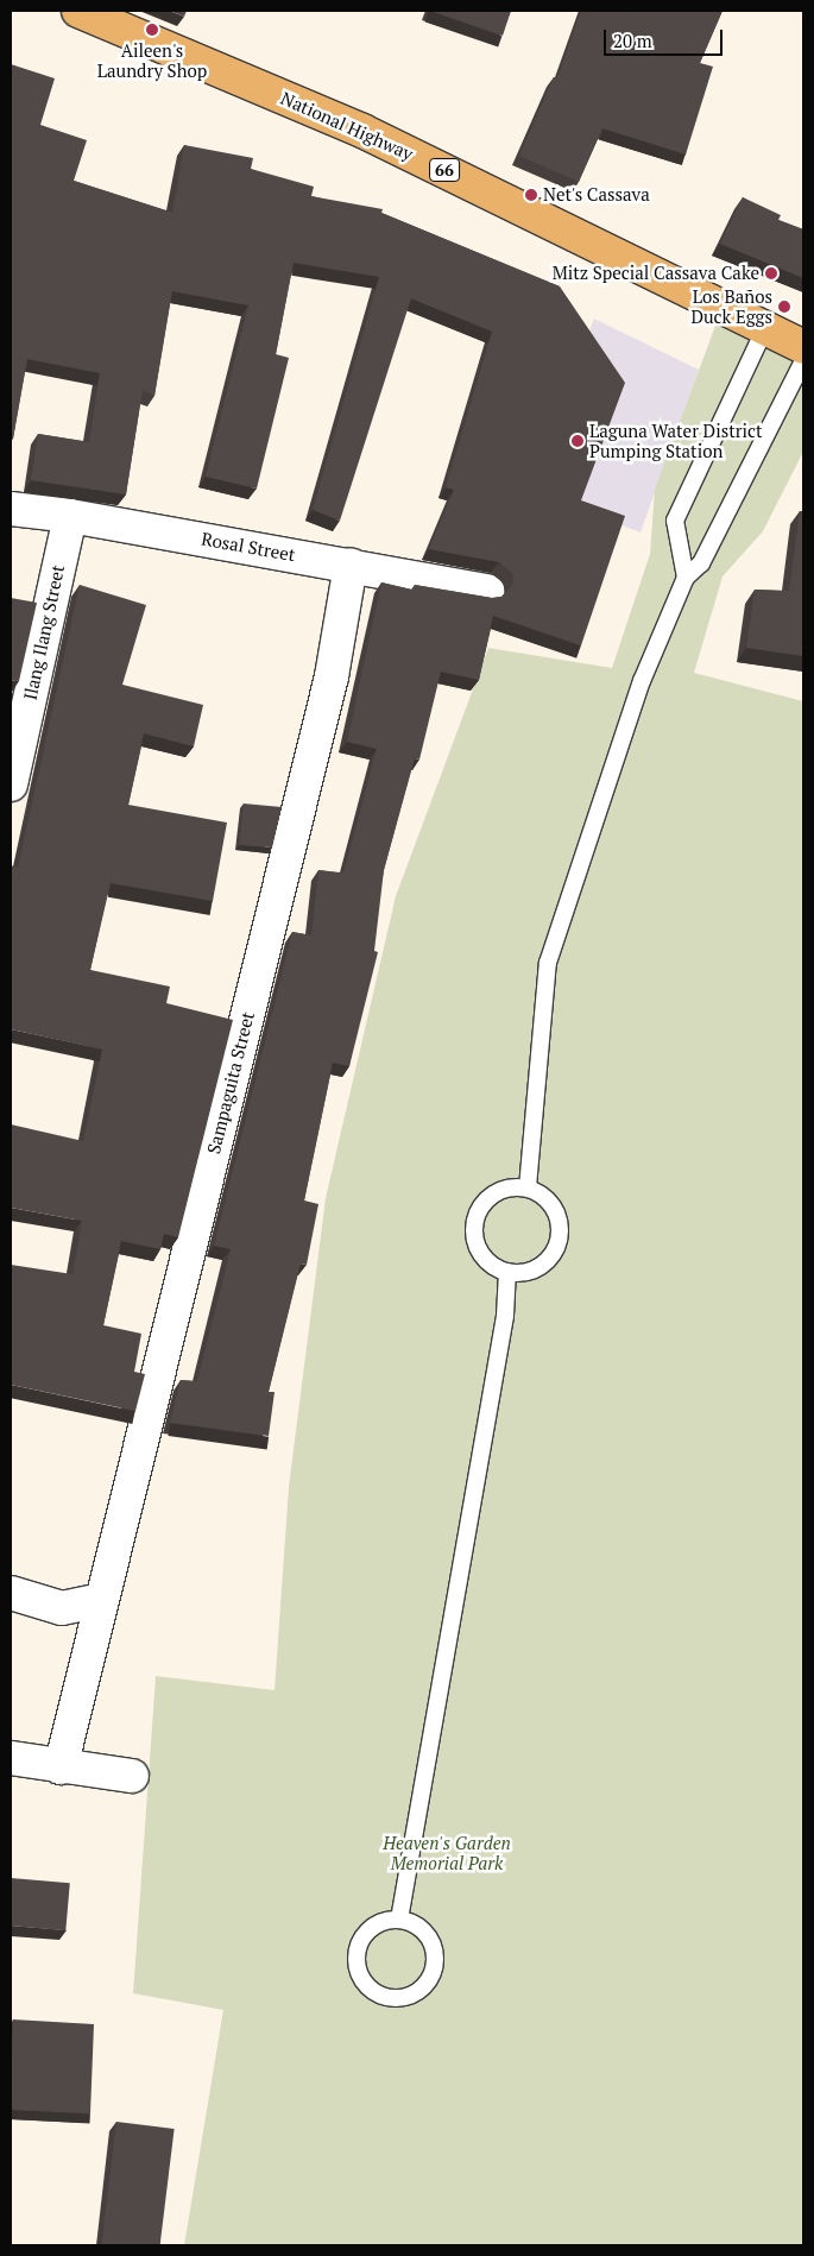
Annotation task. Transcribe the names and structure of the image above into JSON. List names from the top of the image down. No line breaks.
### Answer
{"streets":{"main road":["National Highway","66"],"street":["Rosal Street","Ilang Ilang Street","Sampaguita Street"]},"crossings":[["Rosal Street","Ilang Ilang Street"],["Rosal Street","Sampaguita Street"]],"parks":["Heaven's Garden Memorial Park"],"places":["Aileen's Laundry Shop","Net's Cassava","Mitz Special Cassava Cake","Los Baños Duck Eggs","Laguna Water District Pumping Station"],"scale_bar":"20 m"}
